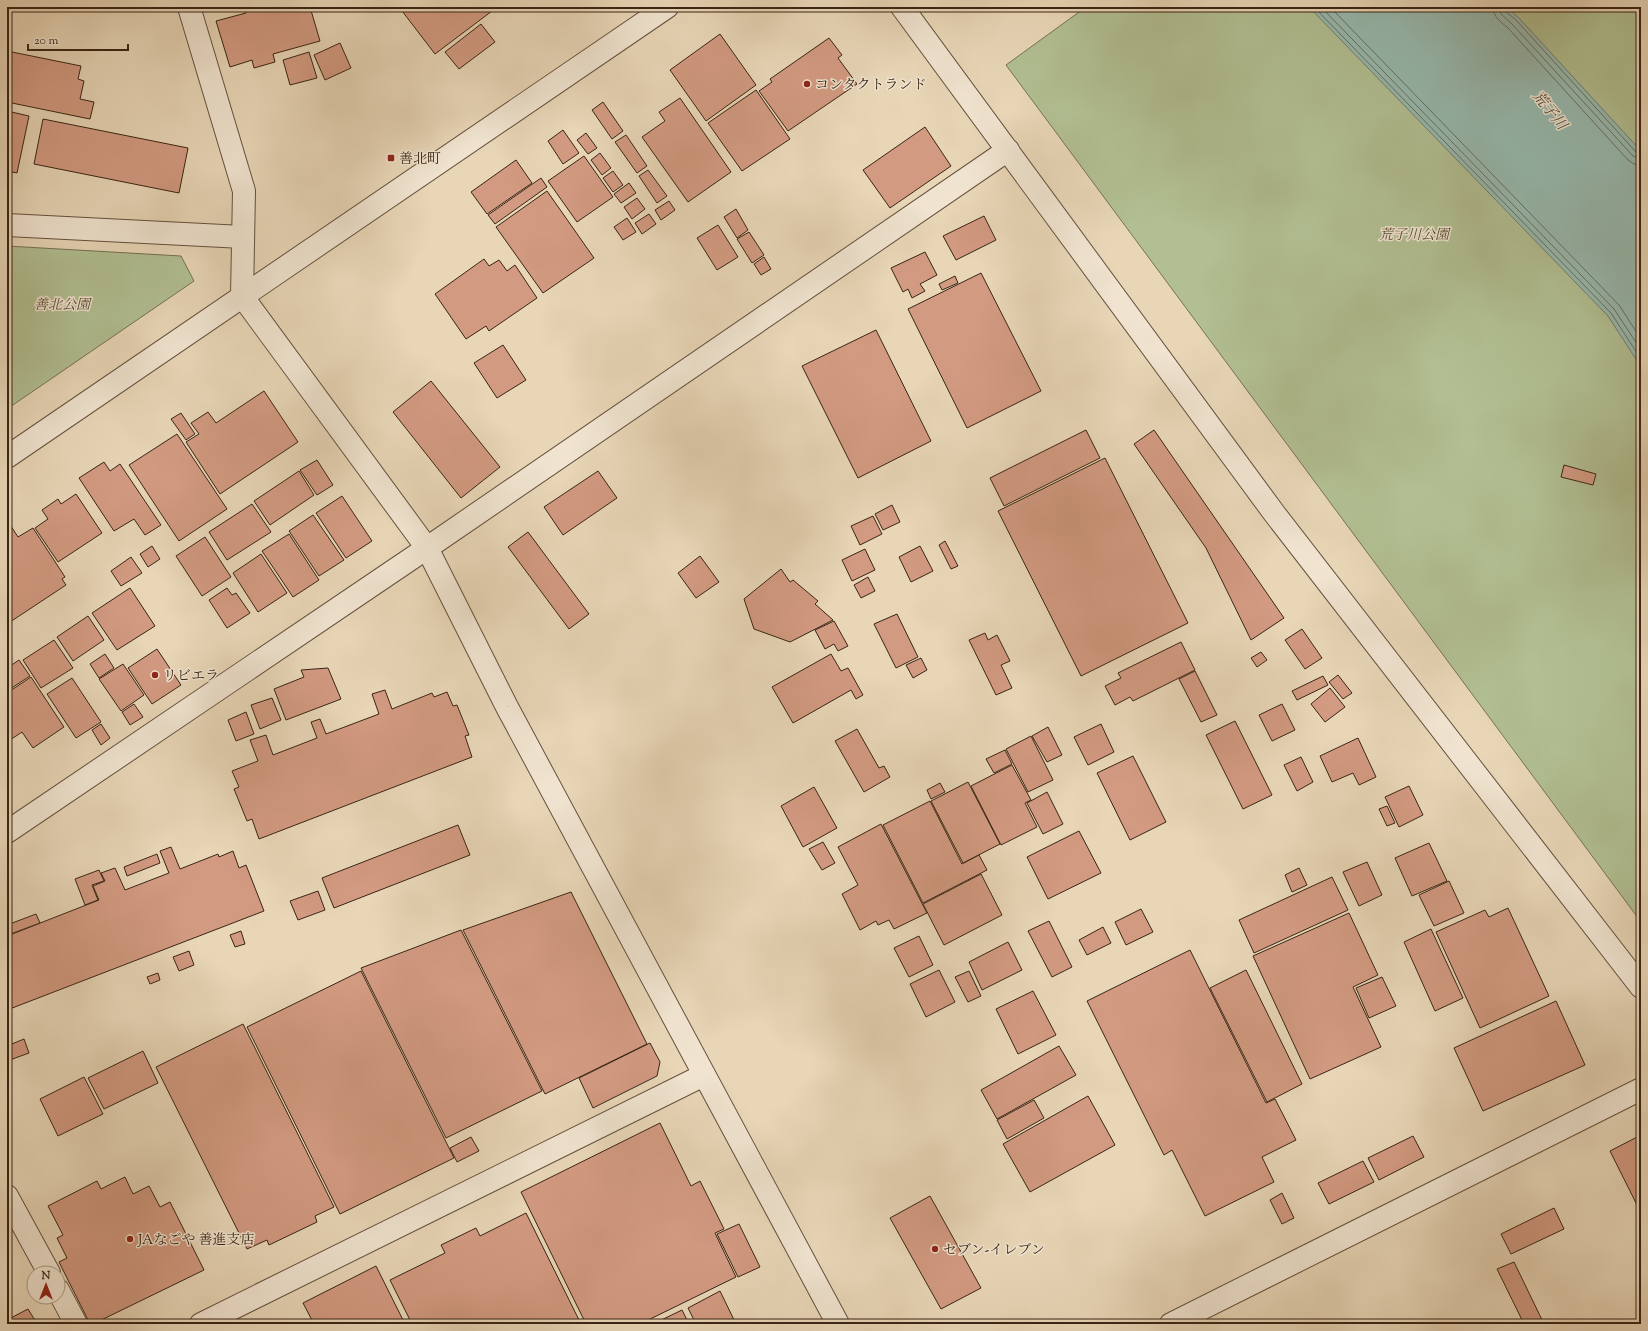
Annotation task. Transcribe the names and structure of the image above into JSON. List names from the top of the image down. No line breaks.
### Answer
{"water":["荒子川"],"parks":["荒子川公園","善北公園"],"places":{"other":["コンタクトランド","リビエラ","JAなごや 善進支店","セブン-イレブン"],"transit":["善北町"]},"scale_bar":"20 m","north":"top"}
